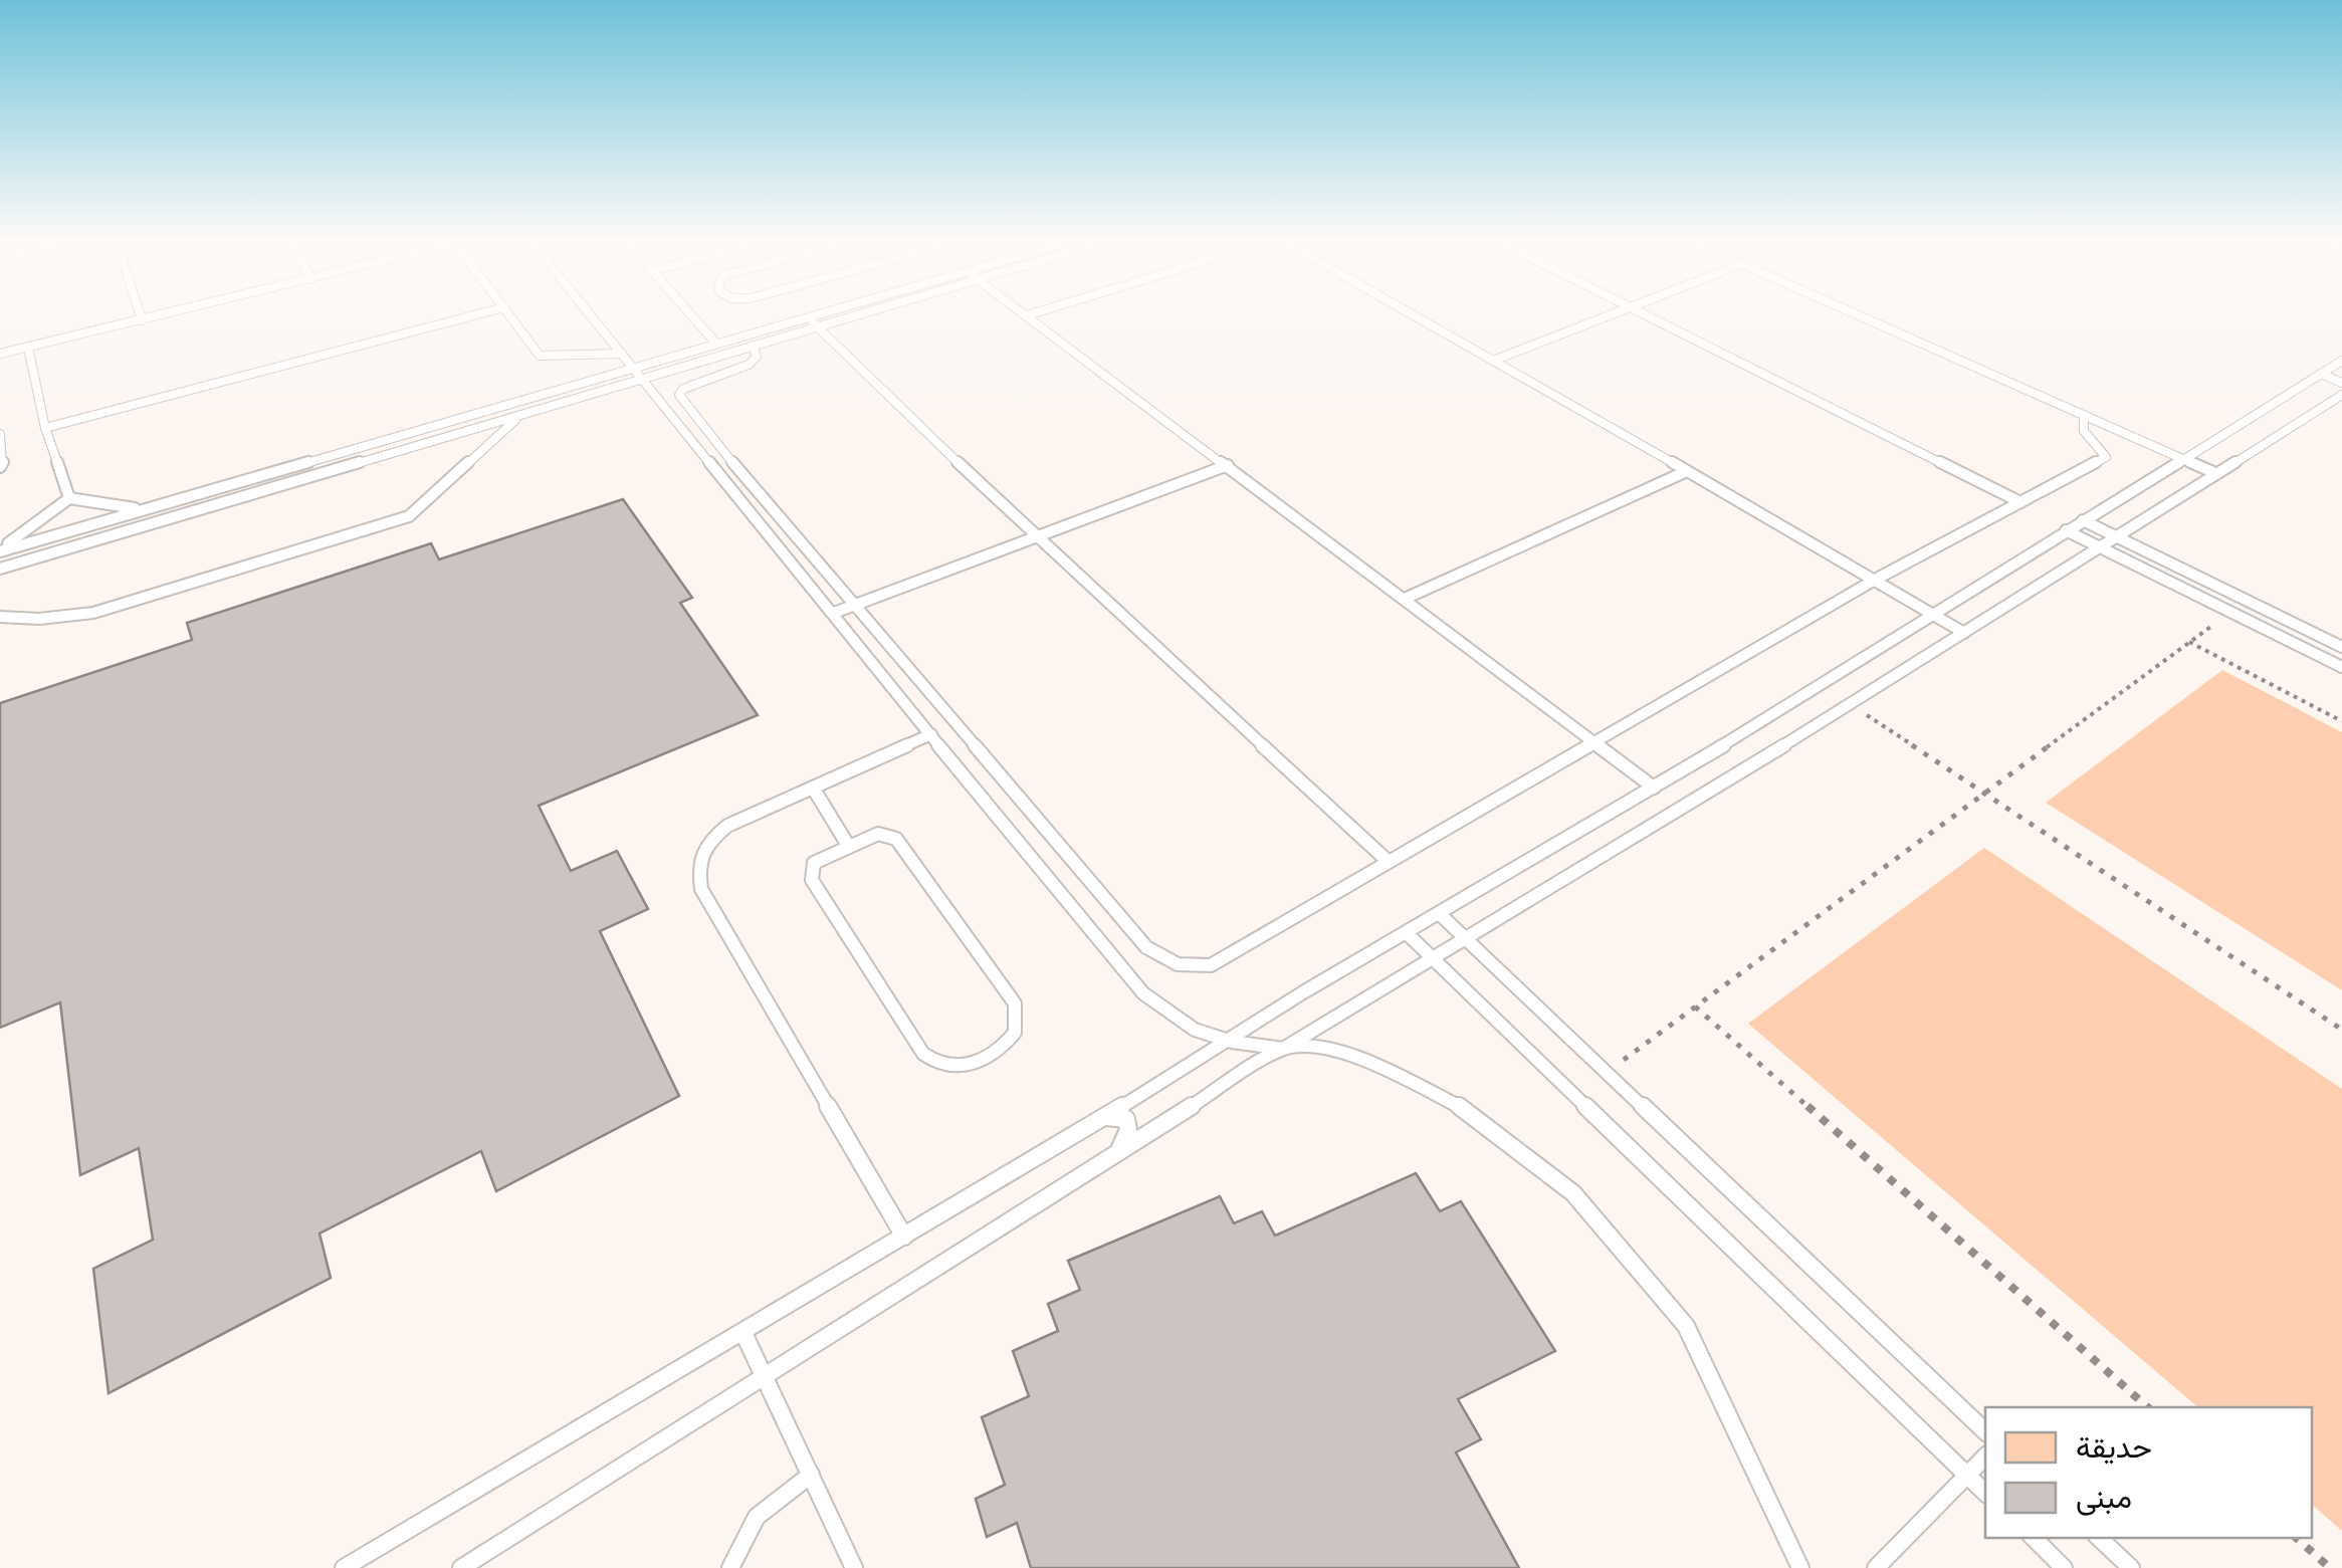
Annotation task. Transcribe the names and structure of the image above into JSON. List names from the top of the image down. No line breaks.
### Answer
{"legend":["حديقة","مبنى"]}
